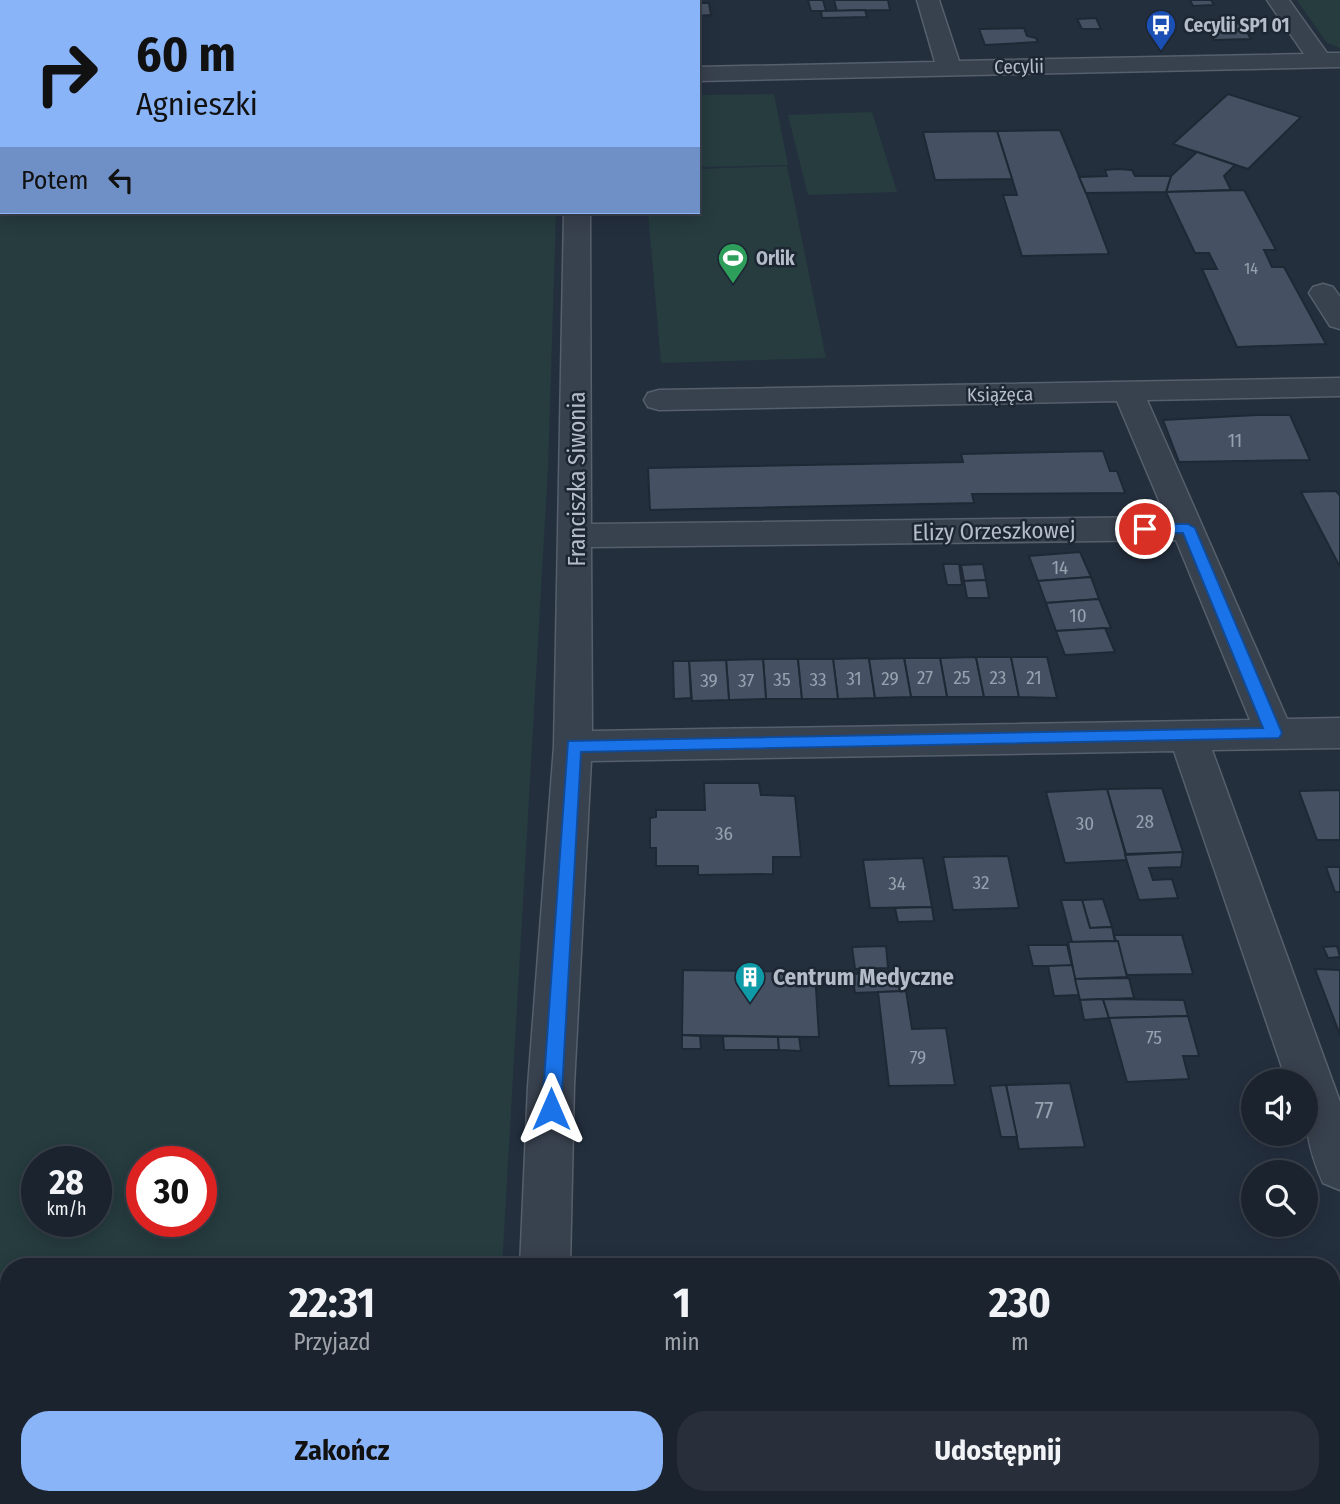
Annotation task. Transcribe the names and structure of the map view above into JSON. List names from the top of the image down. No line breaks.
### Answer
{"streets":{"street":["Cecylii","Książęca","Franciszka Siwonia","Elizy Orzeszkowej"]},"crossings":[["Franciszka Siwonia","Elizy Orzeszkowej"]],"places":{"bus stop":["Cecylii SP1 01"],"sports":["Orlik"],"building":["Centrum Medyczne"]},"house_numbers":["14","11","14","10","27","25","23","21","31","29","35","33","39","37","28","30","36","32","34","75","79","77"],"page":{"turn":["60 m","Agnieszki"],"then":"Potem","speed":"28 km/h","limit":"30","eta":["22:31","Przyjazd","1","min","230","m"],"buttons":["Zakończ","Udostępnij"]}}
